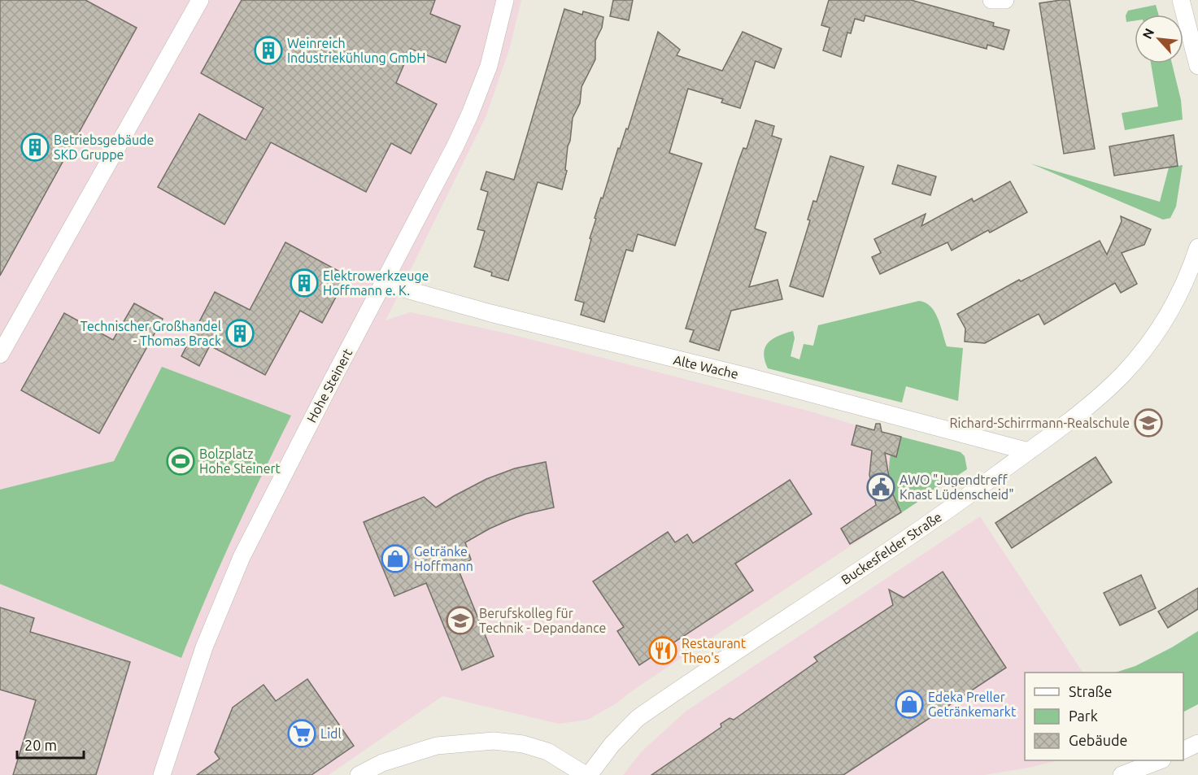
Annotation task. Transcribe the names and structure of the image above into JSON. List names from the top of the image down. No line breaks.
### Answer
{"streets":{"street":["Alte Wache","Hohe Steinert","Buckesfelder Straße"]},"crossings":[["Alte Wache","Hohe Steinert"],["Alte Wache","Buckesfelder Straße"]],"places":{"building":["Weinreich Industriekühlung GmbH","Betriebsgebäude SKD Gruppe","Elektrowerkzeuge Hoffmann e. K.","Technischer Großhandel - Thomas Brack"],"school or university":["Richard-Schirrmann-Realschule","Berufskolleg für Technik - Depandance"],"sports":["Bolzplatz Hohe Steinert"],"public building":["AWO \"Jugendtreff Knast Lüdenscheid\""],"shop":["Getränke Hoffmann","Edeka Preller Getränkemarkt"],"restaurant":["Restaurant Theo's"],"supermarket":["Lidl"]},"legend":["Straße","Park","Gebäude"],"scale_bar":"20 m","north":"top left"}
